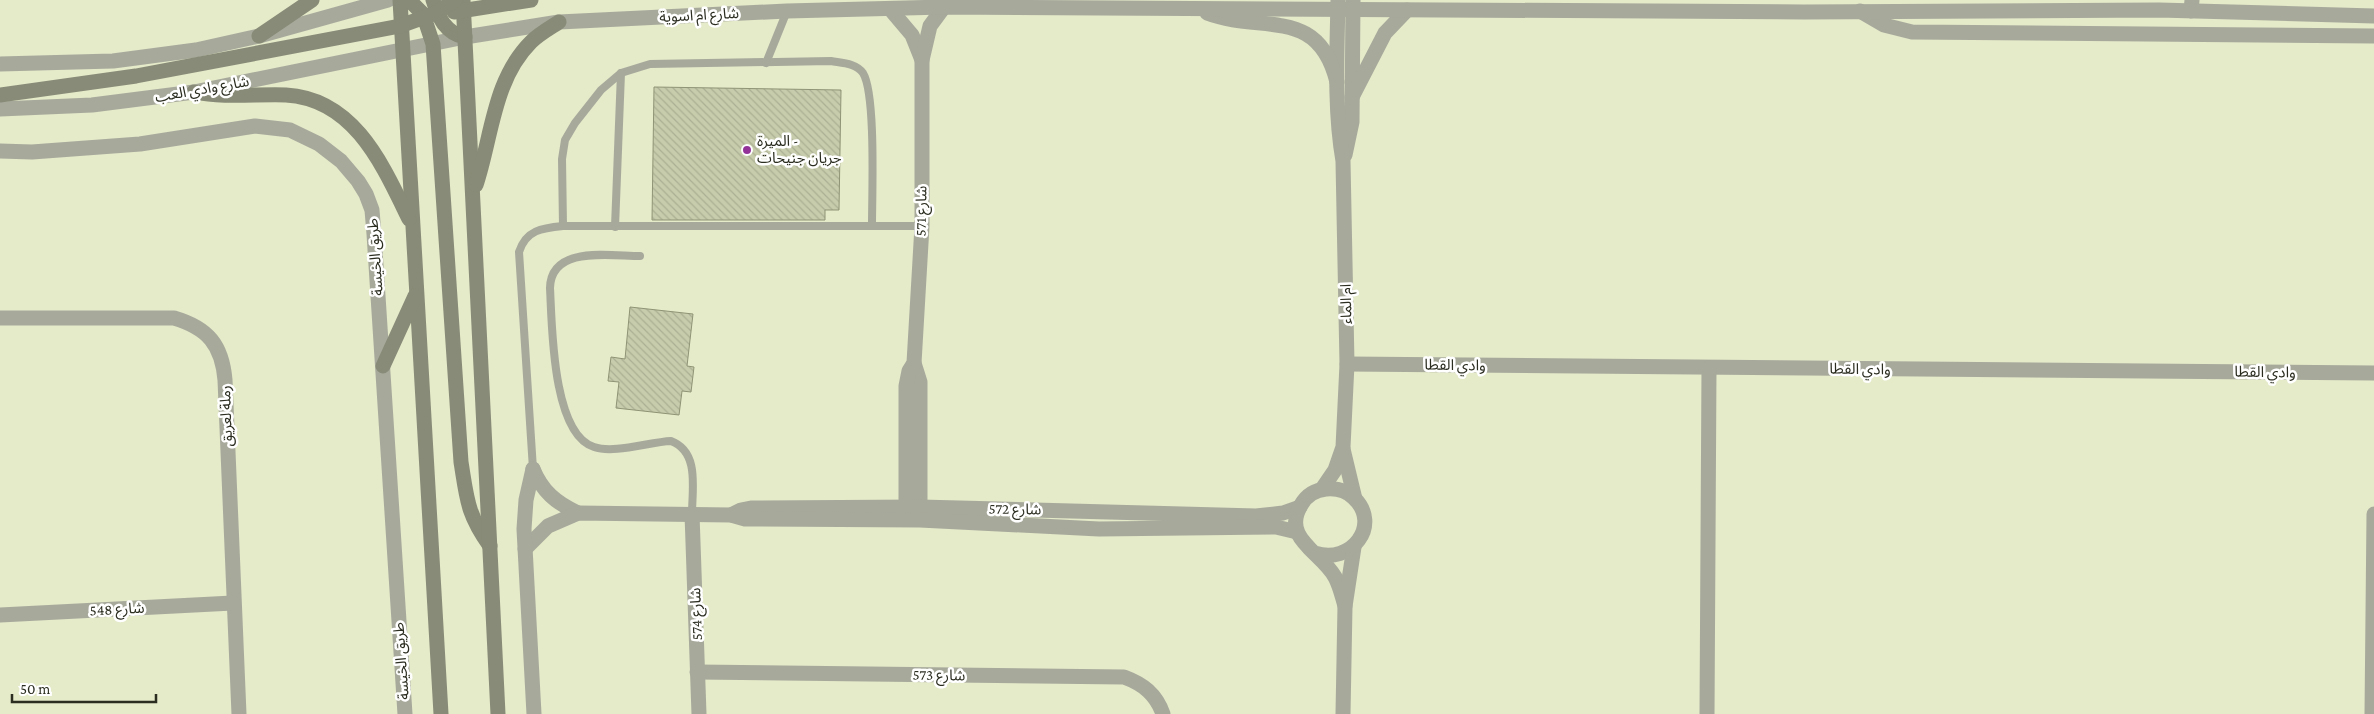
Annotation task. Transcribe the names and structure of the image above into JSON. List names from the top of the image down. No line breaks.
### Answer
{"streets":{"street":["شارع ام اسوية","شارع وادي العب","شارع 571","طريق الخيسة","ام الماء","وادي القطا","رملة لعريق","شارع 572","شارع 548","شارع 574","شارع 573"]},"crossings":[["شارع ام اسوية","شارع وادي العب"],["شارع ام اسوية","شارع 571"],["شارع ام اسوية","ام الماء"],["شارع 571","شارع 572"],["ام الماء","وادي القطا"],["ام الماء","شارع 572"],["رملة لعريق","شارع 548"],["شارع 572","شارع 574"],["شارع 574","شارع 573"]],"places":["الميرة - جريان جنيحات"],"scale_bar":"50 m"}
